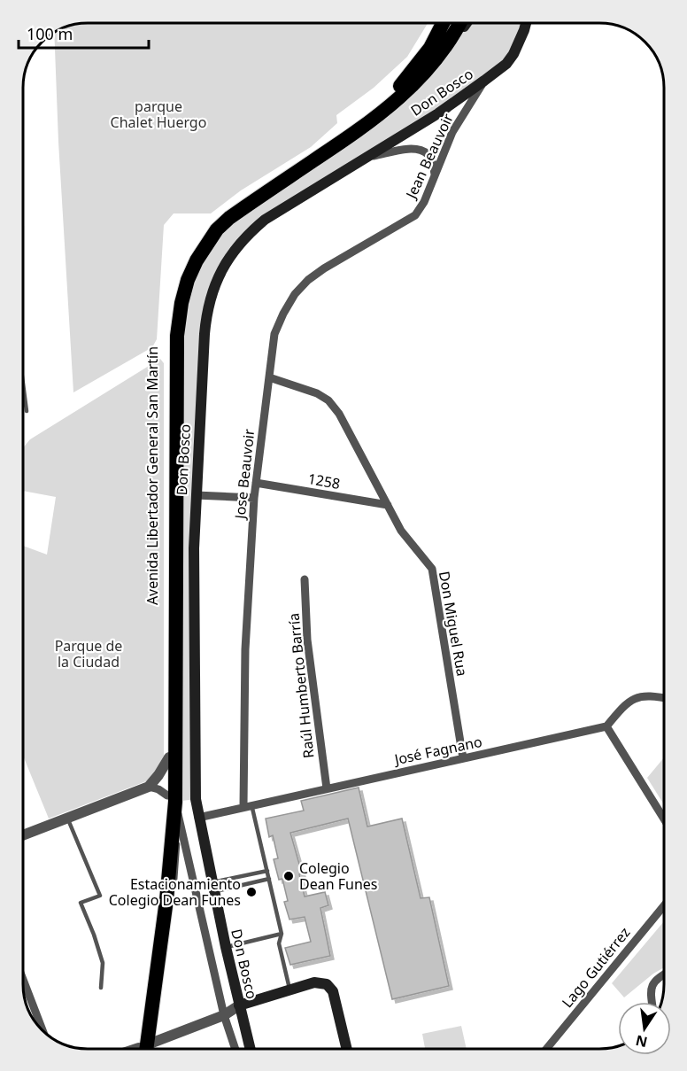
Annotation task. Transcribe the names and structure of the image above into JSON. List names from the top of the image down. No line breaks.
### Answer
{"streets":{"highway":["Avenida Libertador General San Martín"],"main road":["Don Bosco"],"street":["Jean Beauvoir","Jose Beauvoir","1258","Don Miguel Rua","Raúl Humberto Barría","José Fagnano","Lago Gutiérrez"]},"crossings":[["Don Bosco","Jean Beauvoir"],["Don Bosco","José Fagnano"],["Jean Beauvoir","Jose Beauvoir"],["Jose Beauvoir","1258"],["Jose Beauvoir","Don Miguel Rua"],["Jose Beauvoir","José Fagnano"],["1258","Don Miguel Rua"],["Don Miguel Rua","José Fagnano"],["Raúl Humberto Barría","José Fagnano"]],"parks":["parque Chalet Huergo","Parque de la Ciudad"],"places":["Colegio Dean Funes","Estacionamiento Colegio Dean Funes"],"scale_bar":"100 m","north":"bottom"}
